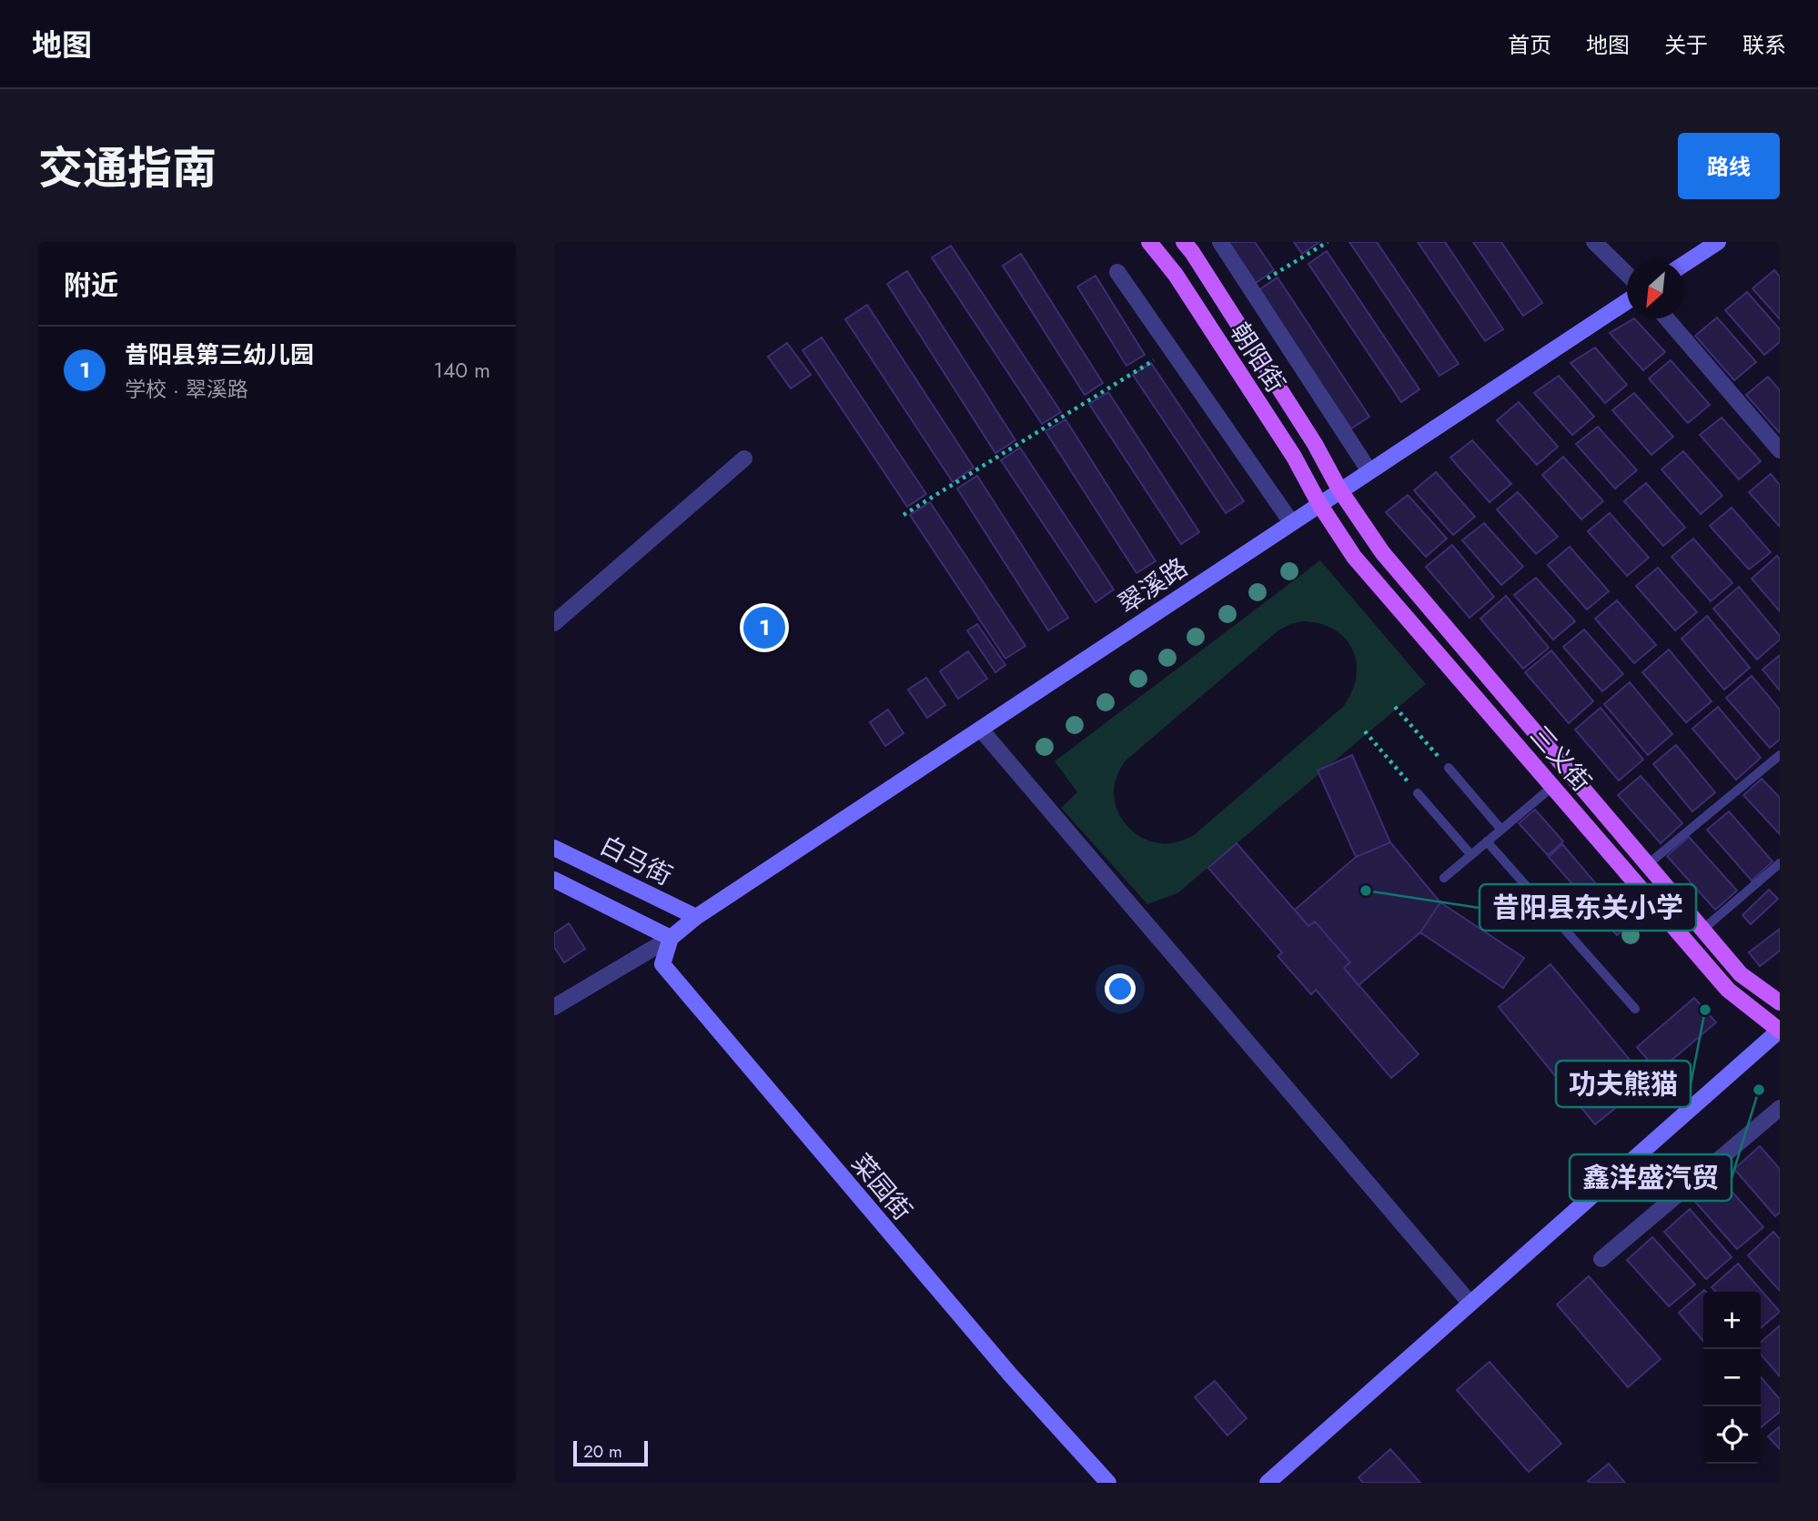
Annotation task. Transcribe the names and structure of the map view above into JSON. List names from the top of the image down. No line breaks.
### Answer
{"streets":{"main road":["朝阳街","三义街"],"street":["翠溪路","白马街","菜园街"]},"crossings":[["朝阳街","翠溪路"],["朝阳街","三义街"],["翠溪路","三义街"],["翠溪路","白马街"],["白马街","菜园街"]],"places":["昔阳县东关小学","功夫熊猫","鑫洋盛汽贸"],"scale_bar":"20 m","north":"bottom left","page":{"header":"地图","nav":["首页","地图","关于","联系"],"title":"交通指南","buttons":"路线","heading":"附近","list":[{"mark":"1","name":"昔阳县第三幼儿园","note":"学校 · 翠溪路","value":"140 m"}],"pins":"1","map_buttons":["+","−"],"scale":"20 m"}}
